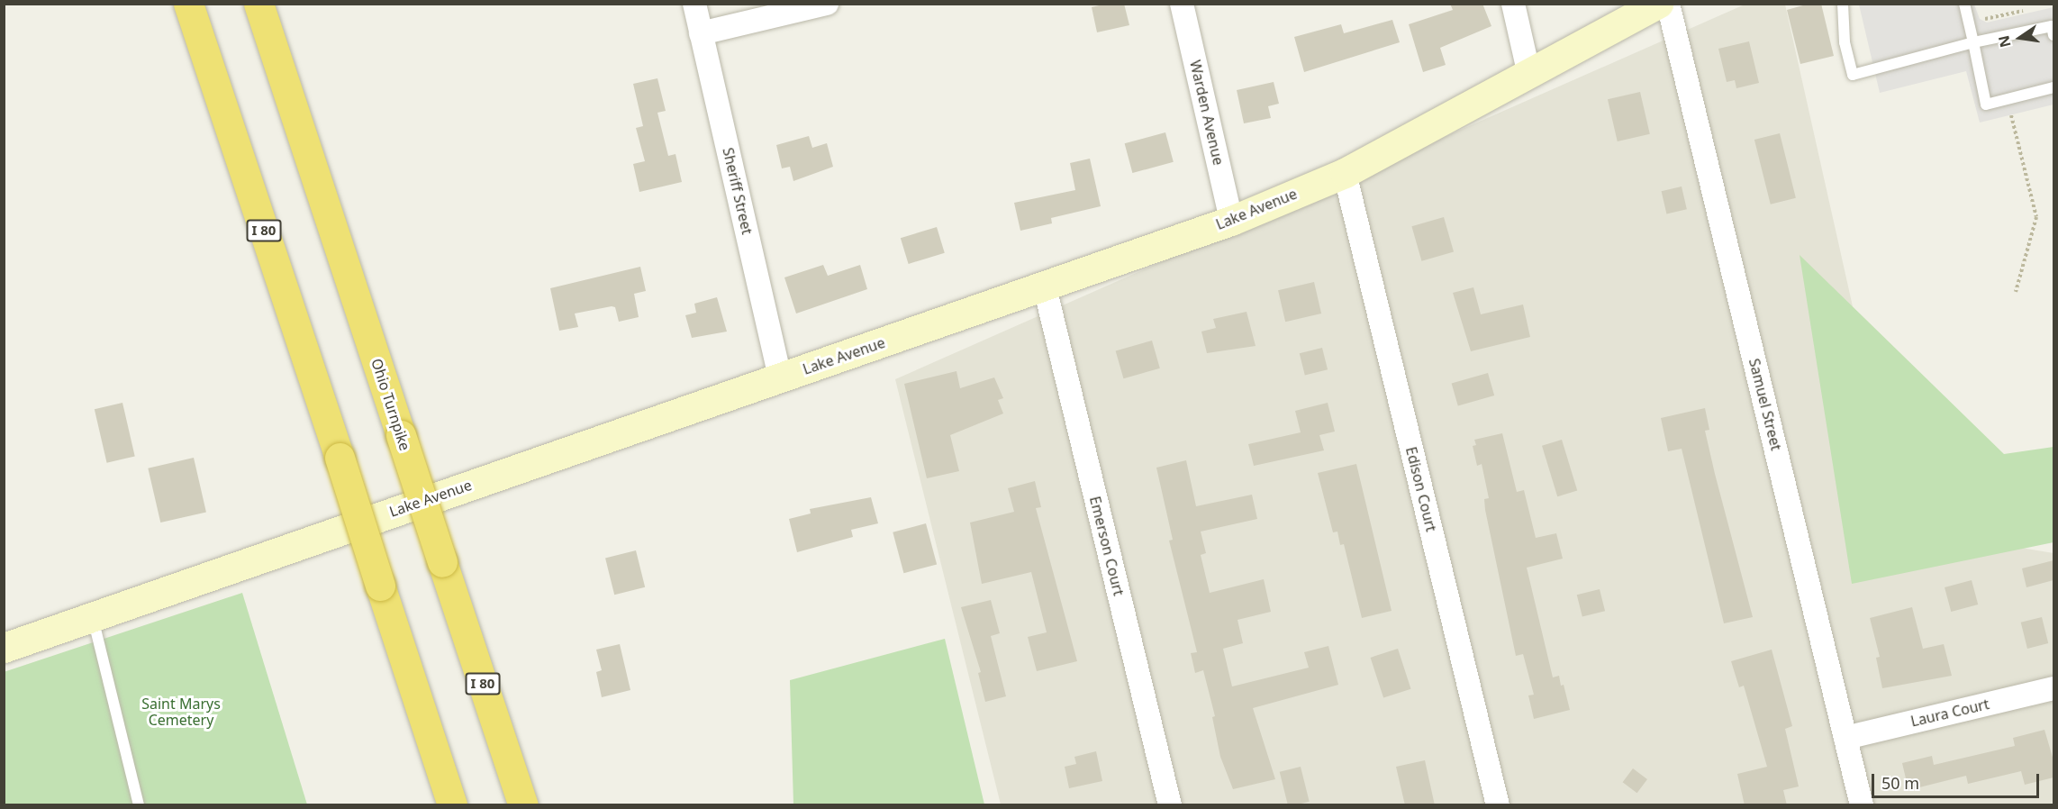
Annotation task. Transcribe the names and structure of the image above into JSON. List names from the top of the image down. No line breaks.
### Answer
{"streets":{"highway":["I 80","Ohio Turnpike"],"street":["Warden Avenue","Sheriff Street","Lake Avenue","Samuel Street","Edison Court","Emerson Court","Laura Court"]},"crossings":[["Warden Avenue","Lake Avenue"],["Sheriff Street","Lake Avenue"],["Lake Avenue","Edison Court"],["Lake Avenue","Emerson Court"],["Samuel Street","Laura Court"]],"parks":["Saint Marys Cemetery"],"scale_bar":"50 m","north":"left"}
